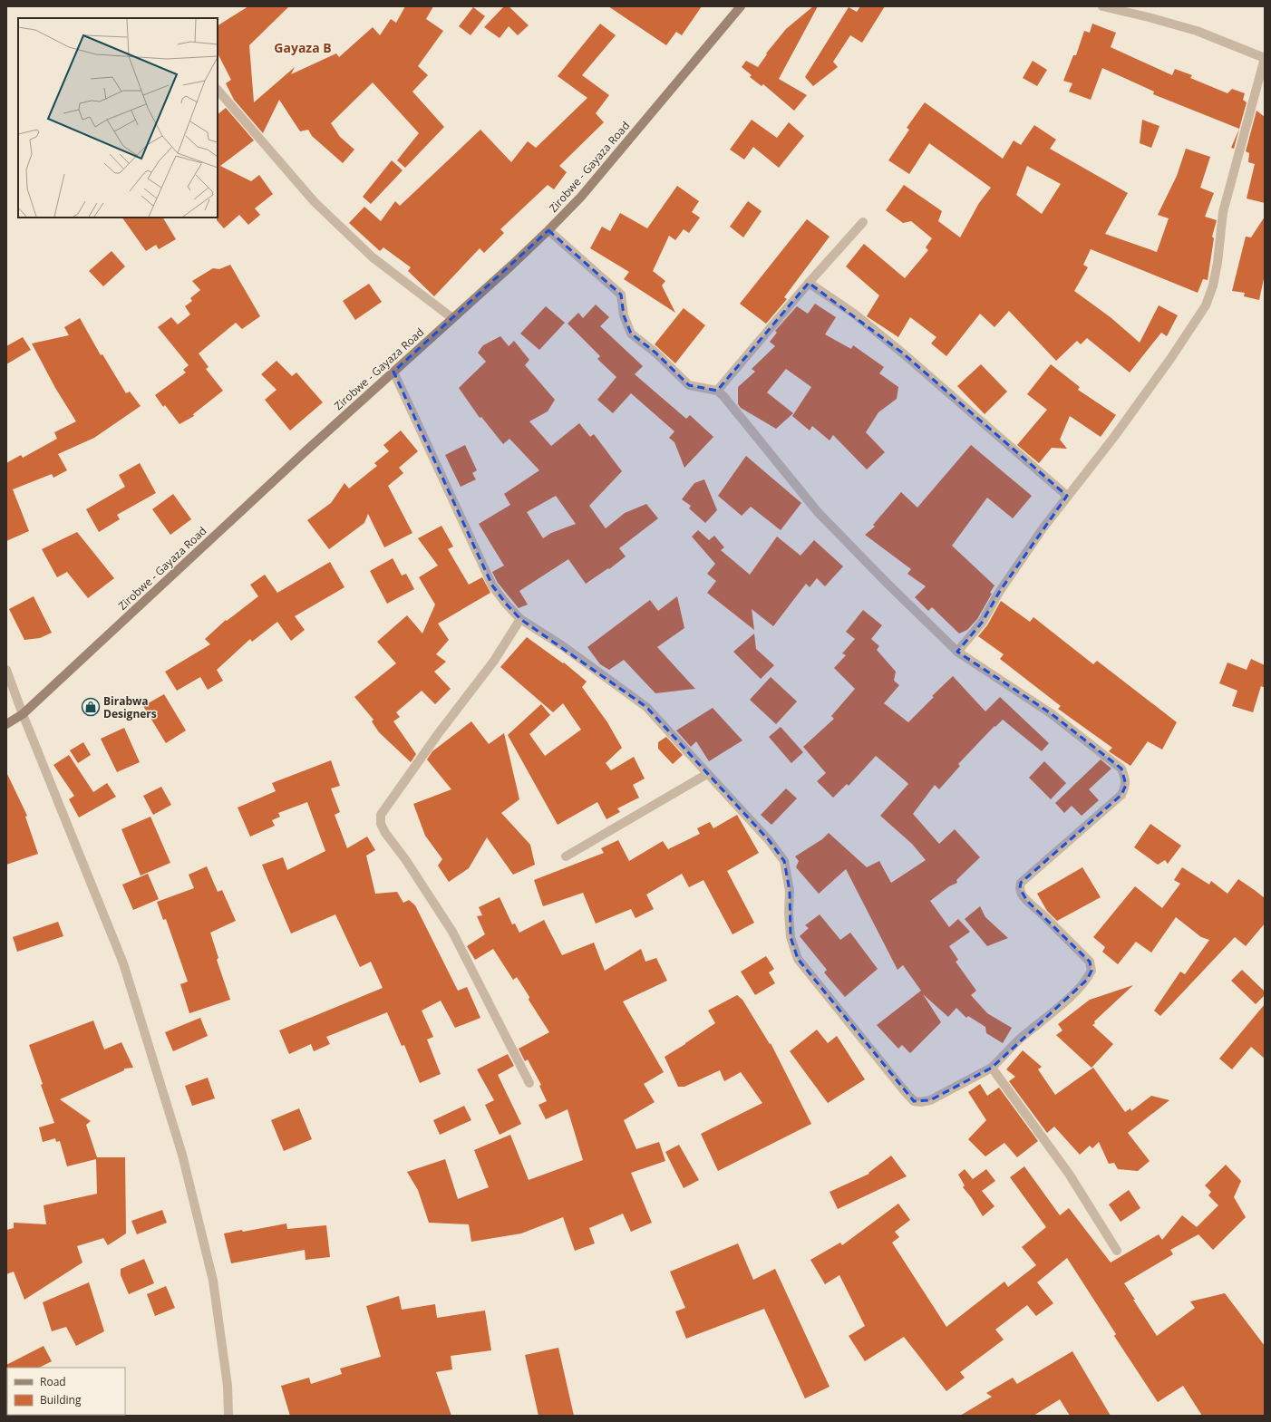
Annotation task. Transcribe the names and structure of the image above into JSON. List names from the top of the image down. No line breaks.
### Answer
{"streets":{"street":["Zirobwe - Gayaza Road"]},"districts":["Gayaza B"],"places":{"shop":["Birabwa Designers"]},"legend":["Road","Building"]}
